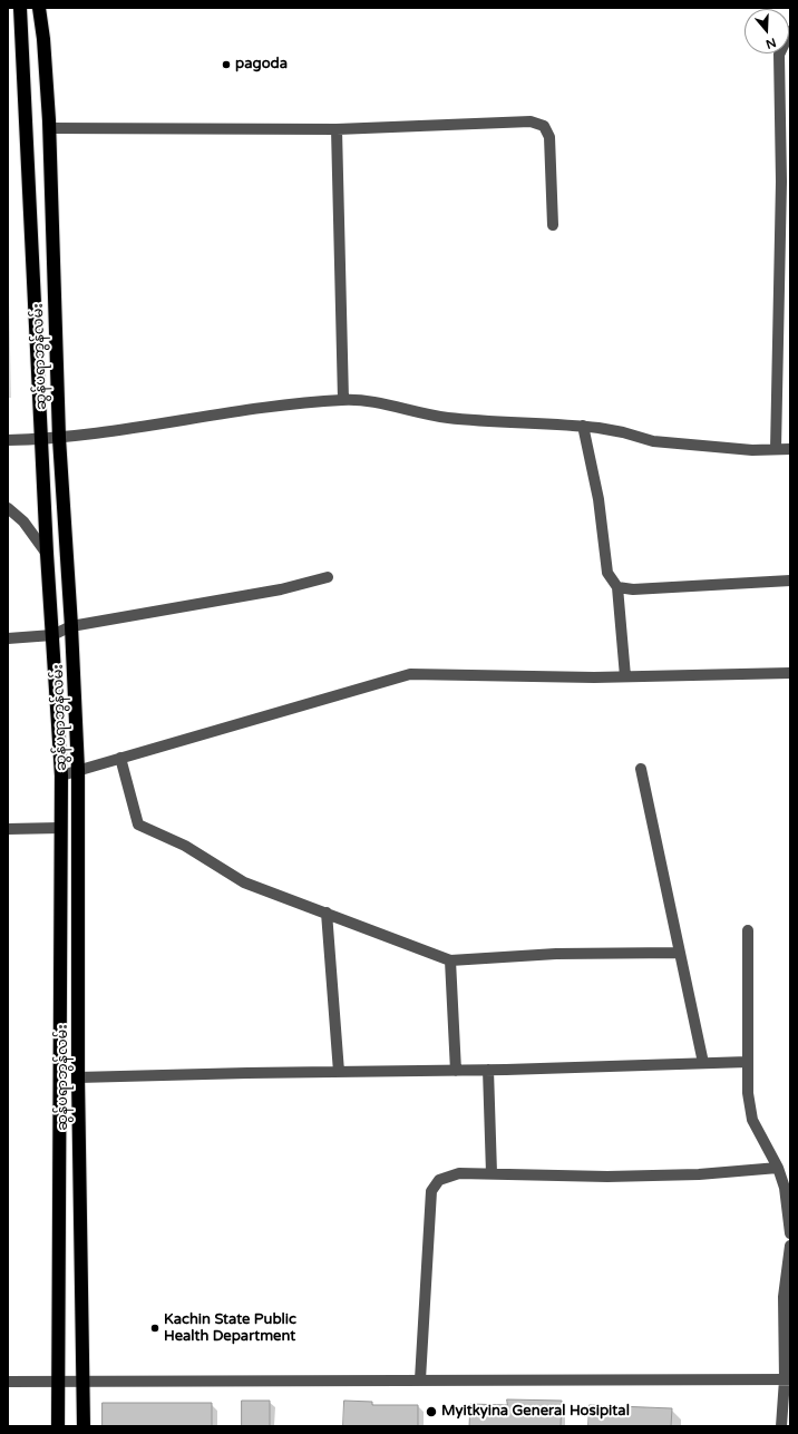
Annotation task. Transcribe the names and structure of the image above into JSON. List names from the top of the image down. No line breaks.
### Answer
{"streets":{"highway":["ဆွန်ပရာဘွန်လမ်း"]},"places":["pagoda","Kachin State Public Health Department","Myitkyina General Hosipital"],"north":"bottom"}
